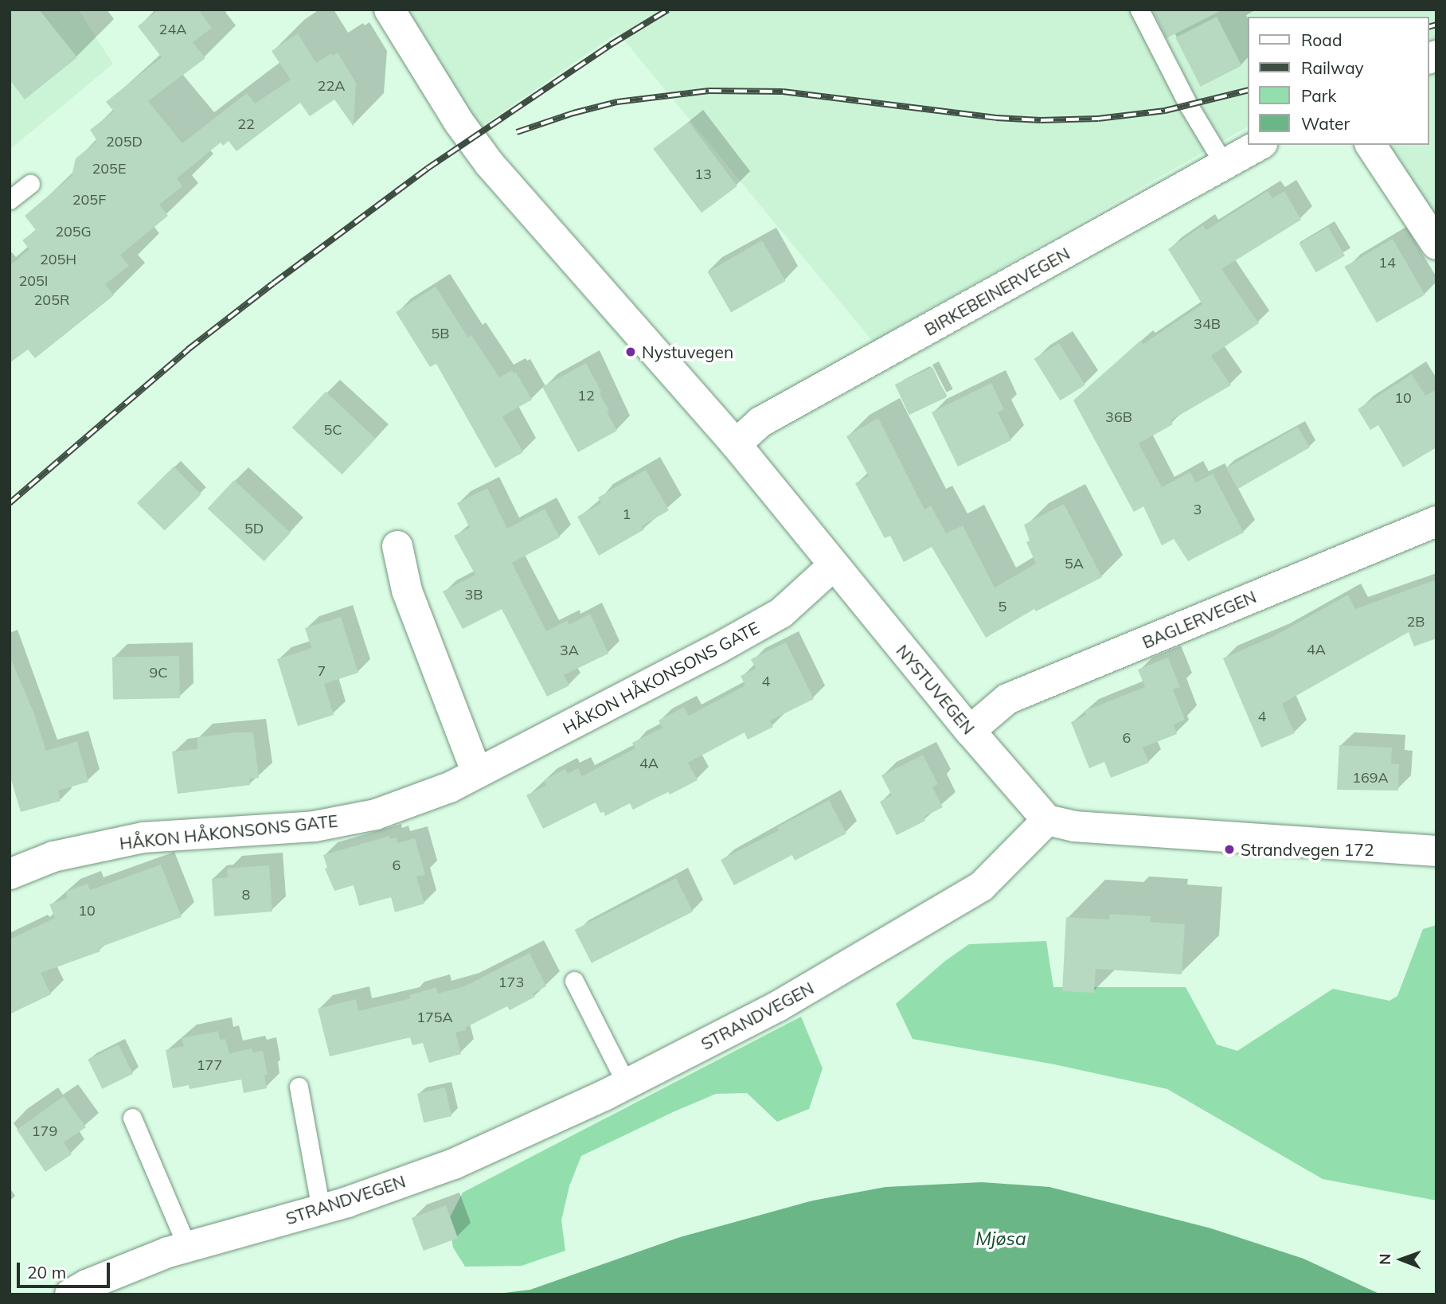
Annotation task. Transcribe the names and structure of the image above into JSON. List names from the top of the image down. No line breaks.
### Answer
{"streets":{"street":["BIRKEBEINERVEGEN","BAGLERVEGEN","HÅKON HÅKONSONS GATE","NYSTUVEGEN","STRANDVEGEN"]},"crossings":[["BIRKEBEINERVEGEN","NYSTUVEGEN"],["BAGLERVEGEN","NYSTUVEGEN"],["HÅKON HÅKONSONS GATE","NYSTUVEGEN"],["NYSTUVEGEN","STRANDVEGEN"]],"water":["Mjøsa"],"places":["Nystuvegen","Strandvegen 172"],"house_numbers":["24A","22A","22","205D","205E","13","205F","205G","205H","14","205I","205R","34B","5B","12","10","36B","5C","3","1","5D","5A","3B","5","2B","4A","3A","7","9C","4","4","6","4A","169A","6","8","10","173","175A","177","179"],"legend":["Road","Railway","Park","Water"],"scale_bar":"20 m","north":"left"}
